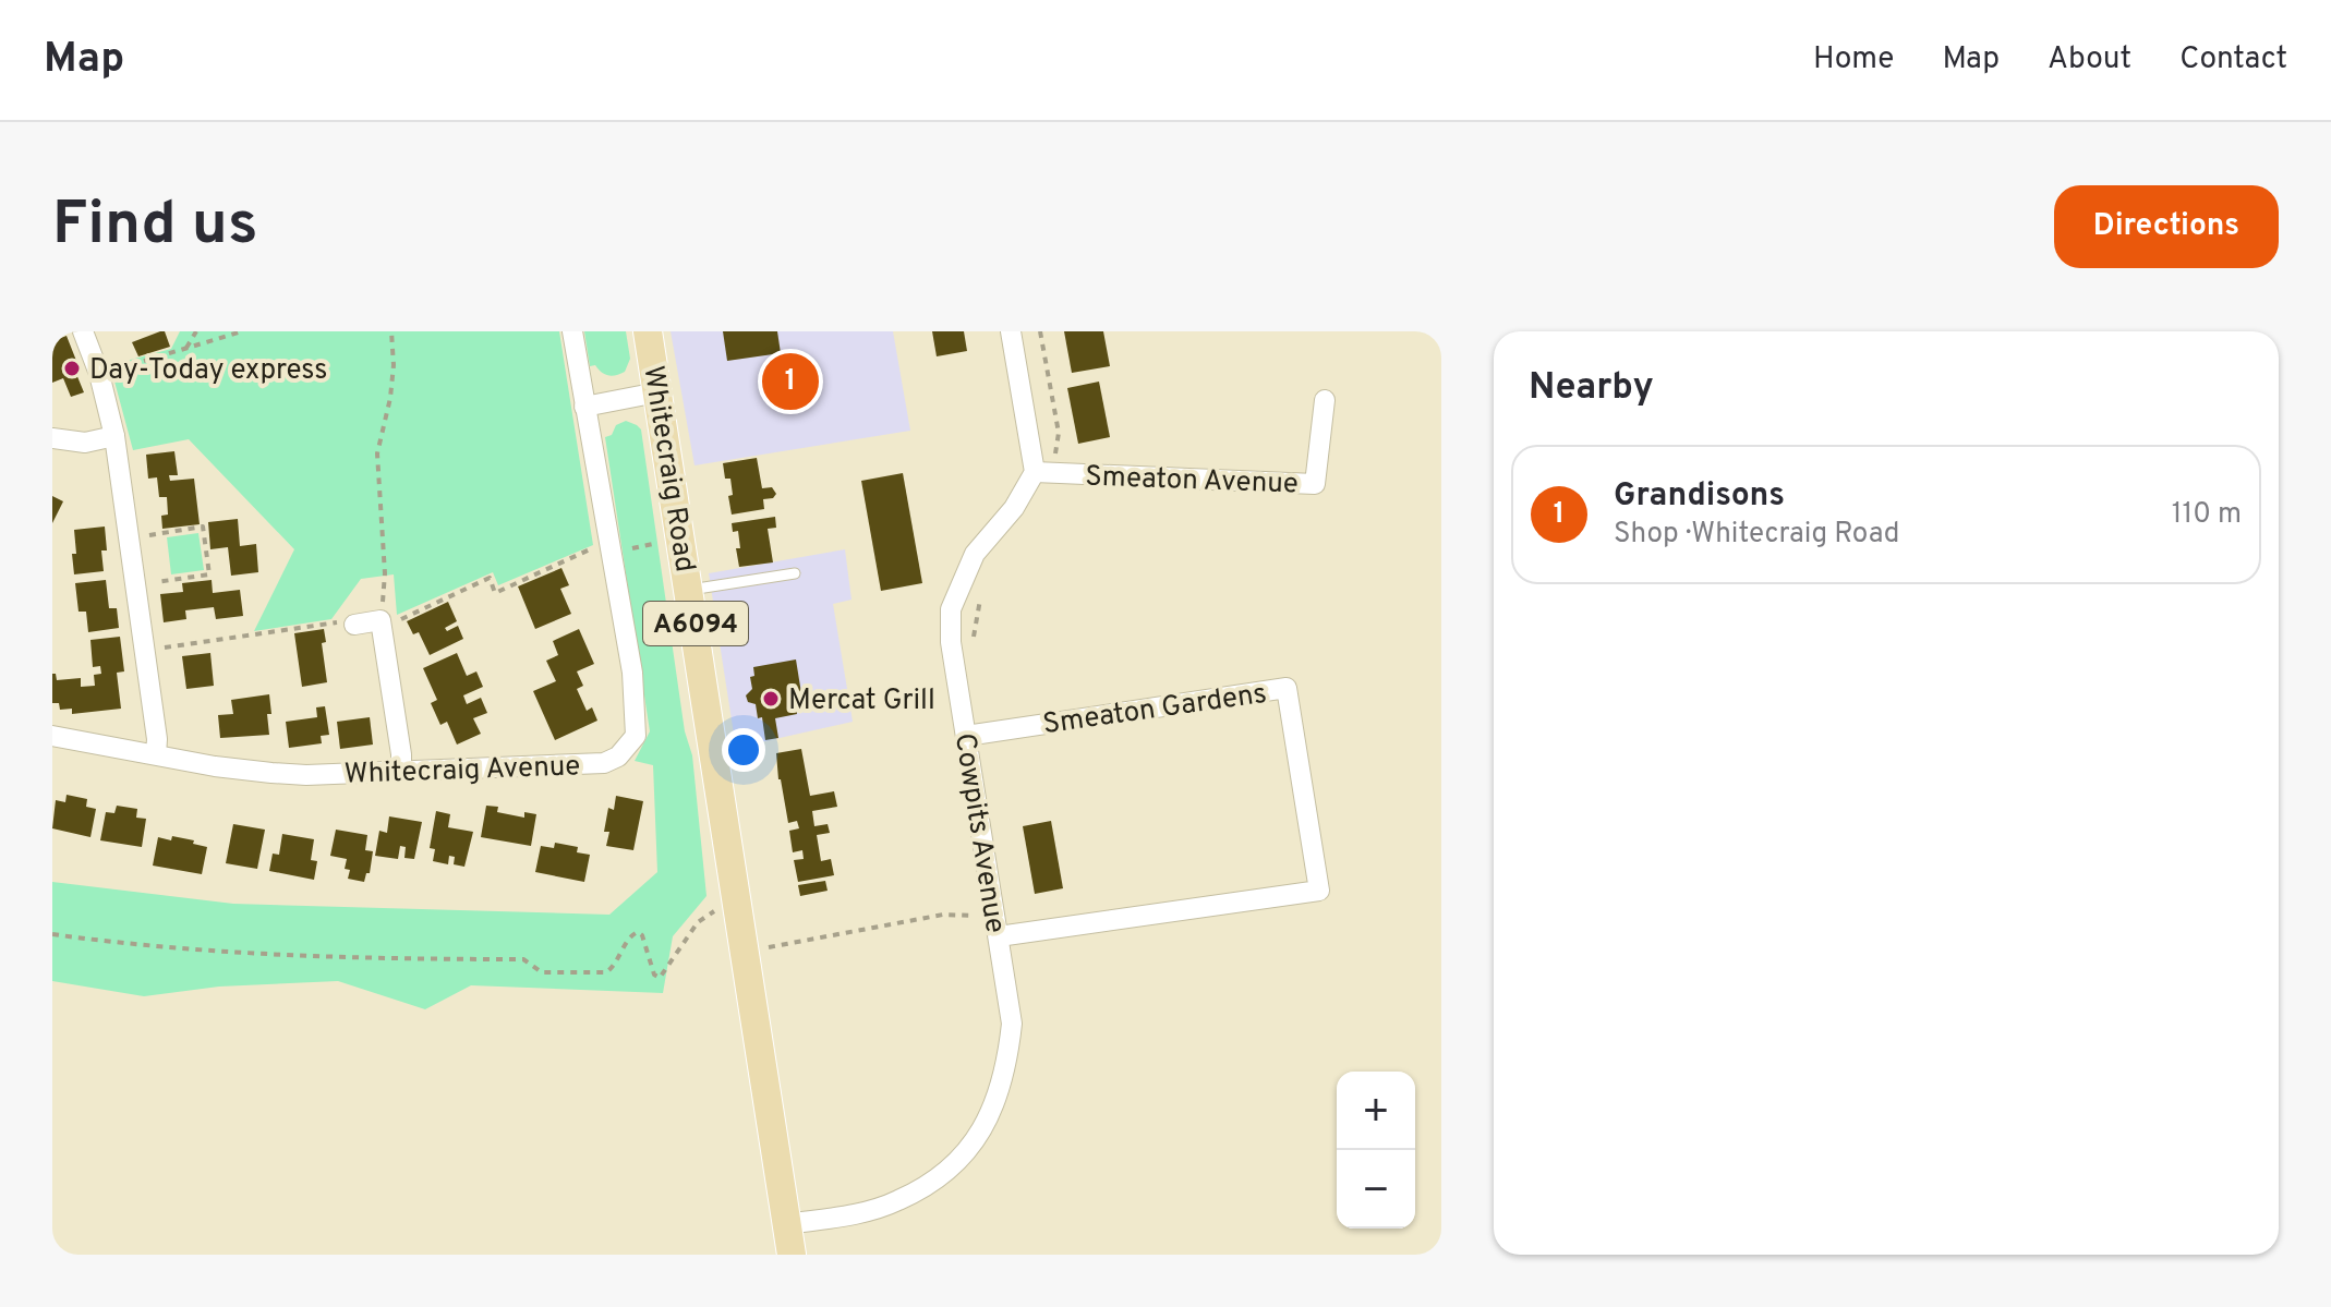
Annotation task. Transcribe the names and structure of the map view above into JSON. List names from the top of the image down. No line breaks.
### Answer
{"streets":{"main road":["Whitecraig Road","A6094"],"street":["Smeaton Avenue","Smeaton Gardens","Whitecraig Avenue","Cowpits Avenue"]},"crossings":[["Whitecraig Road","A6094"],["Smeaton Avenue","Cowpits Avenue"],["A6094","Cowpits Avenue"],["Smeaton Gardens","Cowpits Avenue"]],"places":["Day-Today express","Mercat Grill"],"page":{"header":"Map","nav":["Home","Map","About","Contact"],"buttons":"Directions","title":"Find us","heading":"Nearby","pins":"1","list":[{"mark":"1","name":"Grandisons","note":"Shop · Whitecraig Road","value":"110 m"}],"map_buttons":["+","−"]}}
